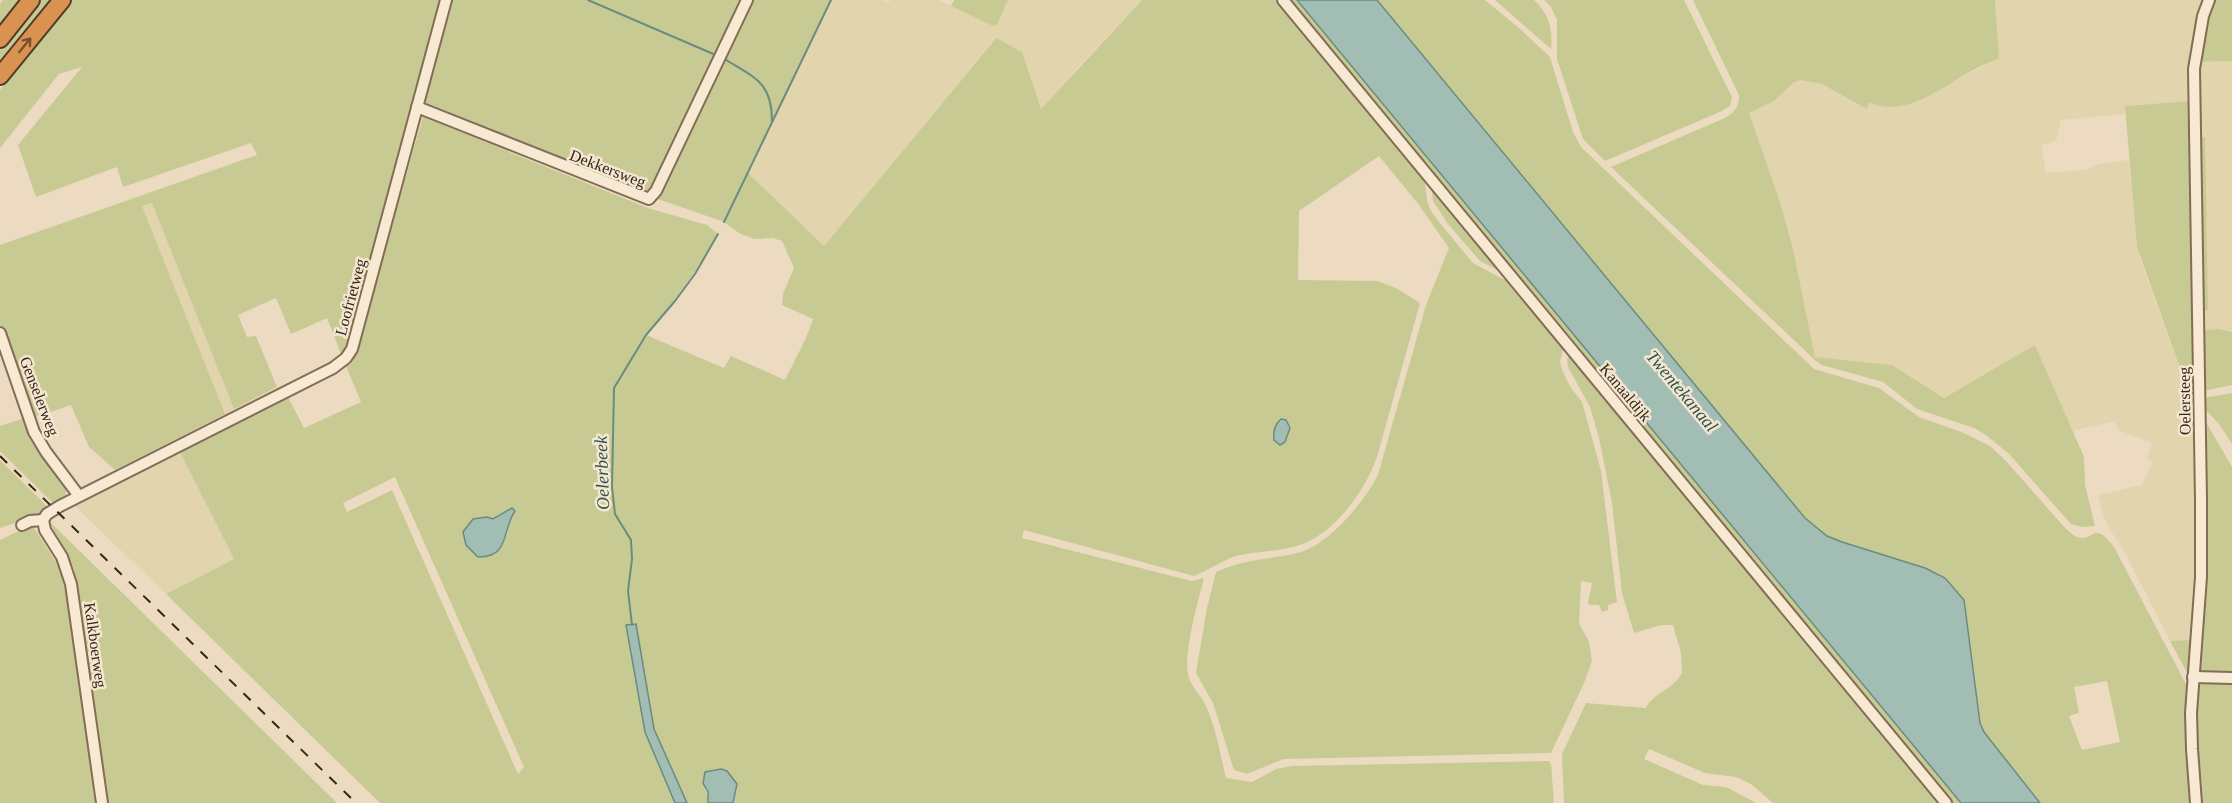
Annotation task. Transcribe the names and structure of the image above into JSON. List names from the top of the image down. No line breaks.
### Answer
{"streets":{"street":["Dekkersweg","Loofrietweg","Kanaaldijk","Genselerweg","Oelersteeg","Kalkboerweg"]},"crossings":[["Dekkersweg","Loofrietweg"],["Loofrietweg","Genselerweg"],["Loofrietweg","Kalkboerweg"]],"water":["Twentekanaal","Oelerbeek"]}
